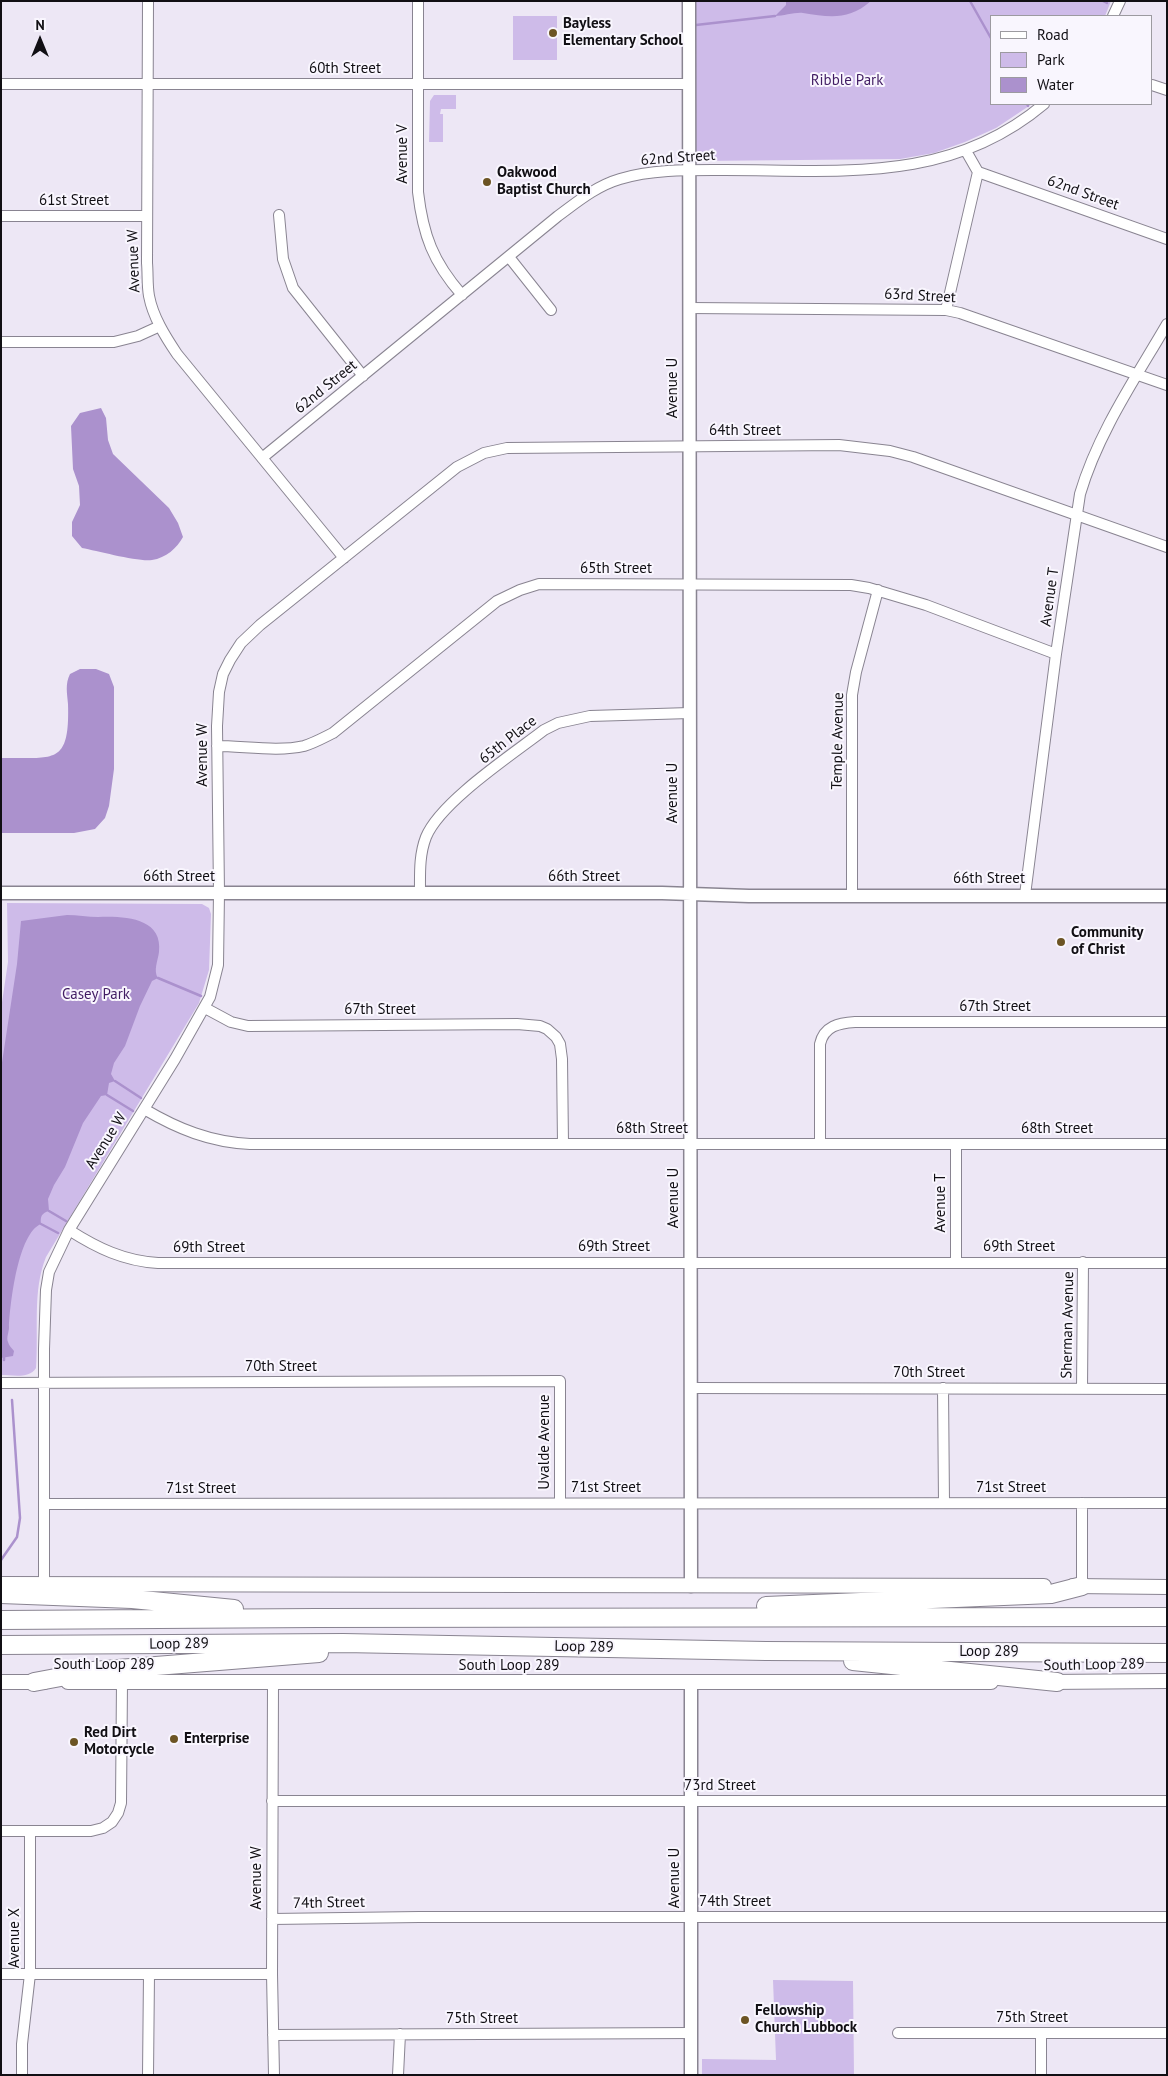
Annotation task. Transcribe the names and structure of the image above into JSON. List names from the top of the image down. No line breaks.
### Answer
{"streets":{"highway":["Loop 289"],"main road":["South Loop 289"],"street":["60th Street","Avenue V","62nd Street","61st Street","Avenue W","63rd Street","Avenue U","64th Street","65th Street","Avenue T","65th Place","Temple Avenue","66th Street","67th Street","68th Street","69th Street","Sherman Avenue","70th Street","Uvalde Avenue","71st Street","73rd Street","74th Street","Avenue X","75th Street"]},"crossings":[["60th Street","Avenue V"],["60th Street","Avenue W"],["60th Street","Avenue U"],["Avenue V","62nd Street"],["62nd Street","Avenue W"],["62nd Street","Avenue U"],["61st Street","Avenue W"],["Avenue W","64th Street"],["Avenue W","65th Street"],["Avenue W","66th Street"],["Avenue W","67th Street"],["Avenue W","68th Street"],["Avenue W","69th Street"],["Avenue W","70th Street"],["Avenue W","71st Street"],["Avenue W","South Loop 289"],["Avenue W","73rd Street"],["Avenue W","74th Street"],["Avenue W","75th Street"],["63rd Street","Avenue U"],["63rd Street","Avenue T"],["Avenue U","64th Street"],["Avenue U","65th Street"],["Avenue U","65th Place"],["Avenue U","66th Street"],["Avenue U","68th Street"],["Avenue U","69th Street"],["Avenue U","70th Street"],["Avenue U","71st Street"],["Avenue U","South Loop 289"],["Avenue U","73rd Street"],["Avenue U","74th Street"],["Avenue U","75th Street"],["64th Street","Avenue T"],["65th Street","Avenue T"],["65th Street","Temple Avenue"],["Avenue T","66th Street"],["Avenue T","68th Street"],["Avenue T","69th Street"],["65th Place","66th Street"],["Temple Avenue","66th Street"],["67th Street","68th Street"],["69th Street","Sherman Avenue"],["Sherman Avenue","70th Street"],["70th Street","Uvalde Avenue"],["Uvalde Avenue","71st Street"]],"parks":["Ribble Park","Casey Park"],"places":["Bayless Elementary School","Oakwood Baptist Church","Community of Christ","Enterprise","Red Dirt Motorcycle","Fellowship Church Lubbock"],"legend":["Road","Park","Water"],"north":"top"}
